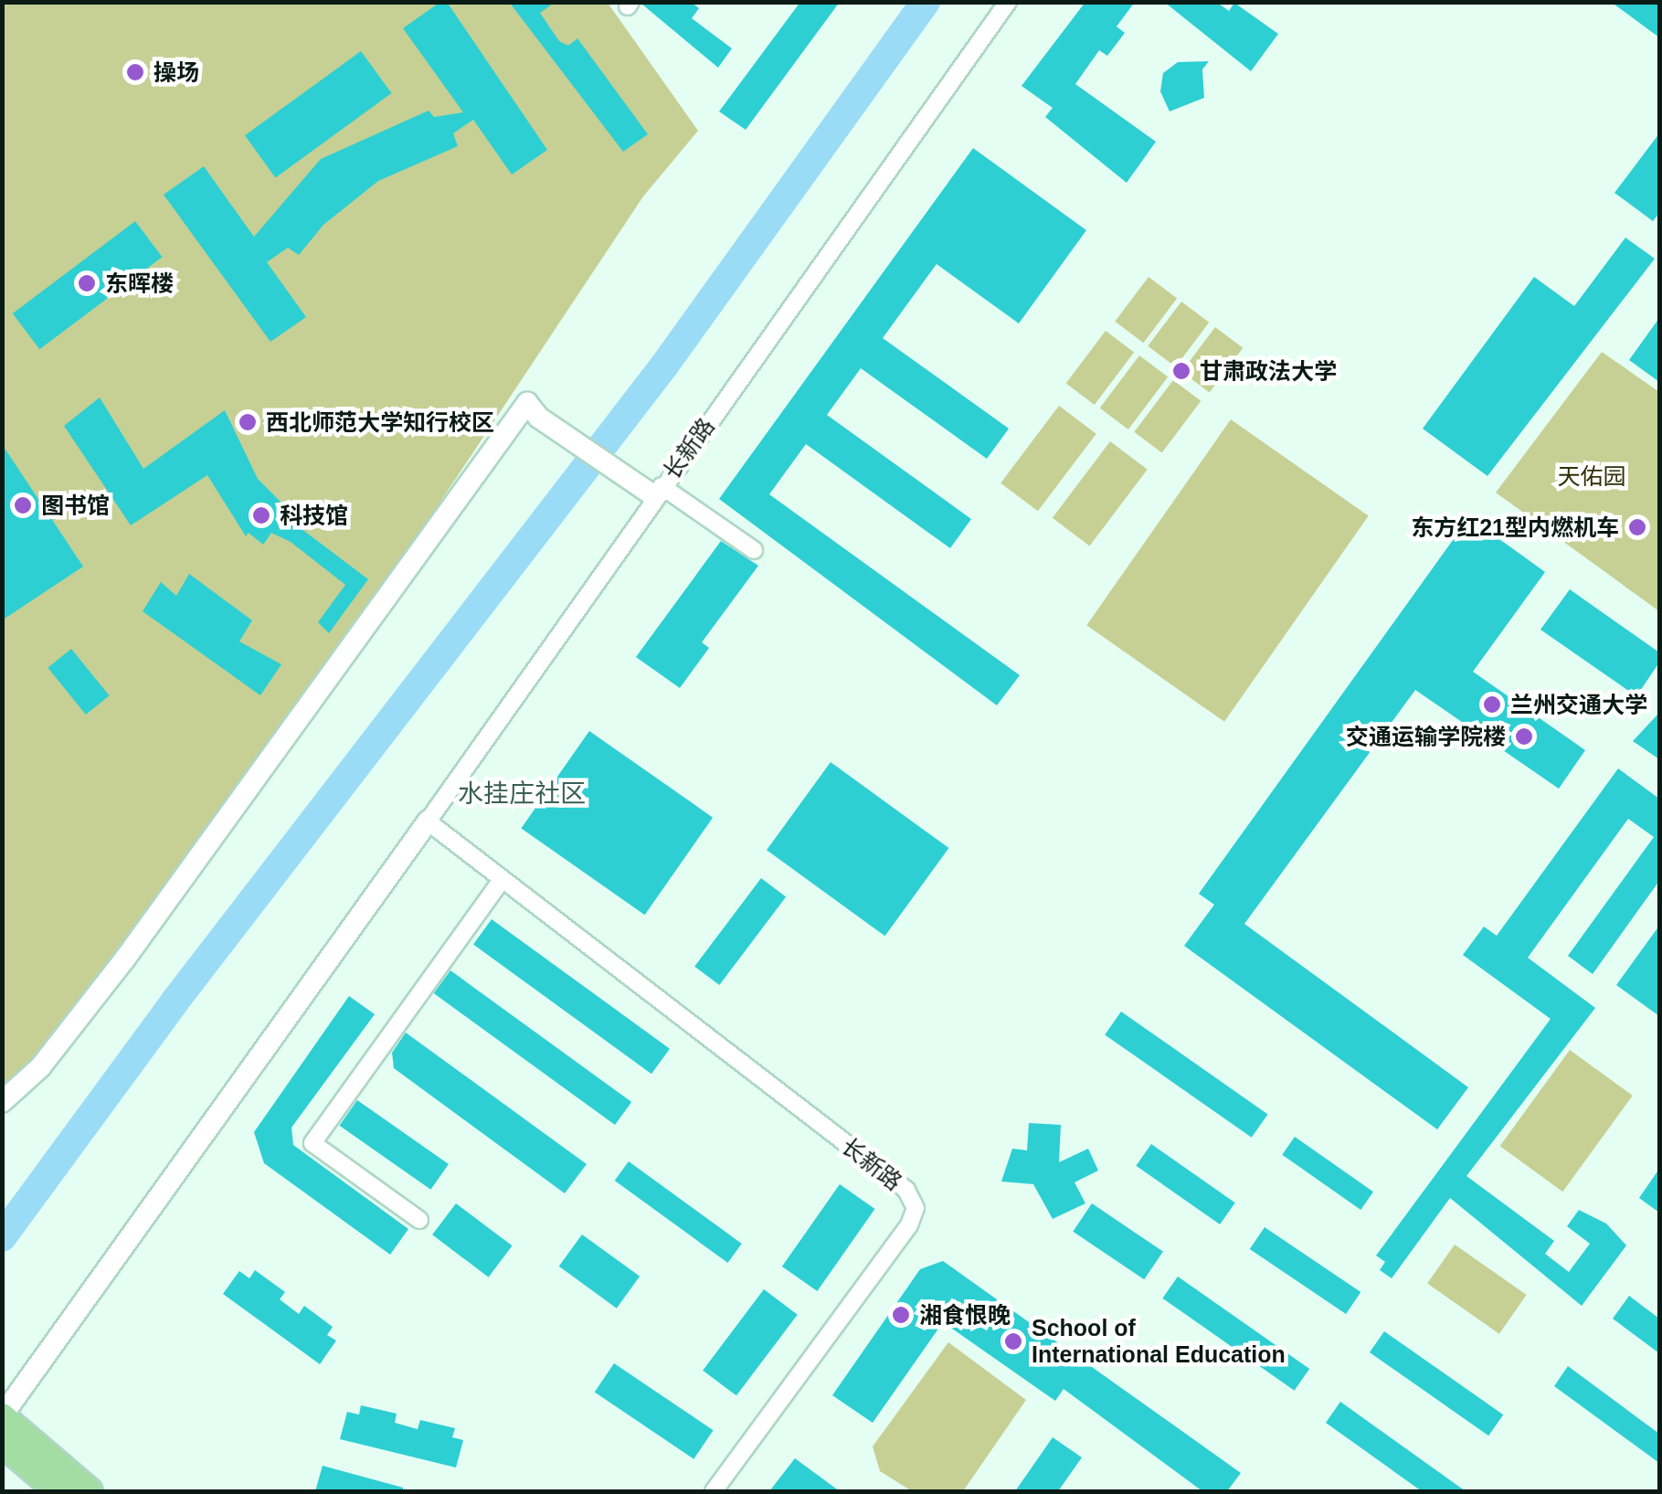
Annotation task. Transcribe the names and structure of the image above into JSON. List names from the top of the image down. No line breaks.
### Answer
{"streets":{"street":["长新路"]},"districts":["水挂庄社区"],"parks":["天佑园"],"places":["操场","东晖楼","甘肃政法大学","西北师范大学知行校区","图书馆","科技馆","东方红21型内燃机车","兰州交通大学","交通运输学院楼","湘食恨晚","School of International Education"]}
